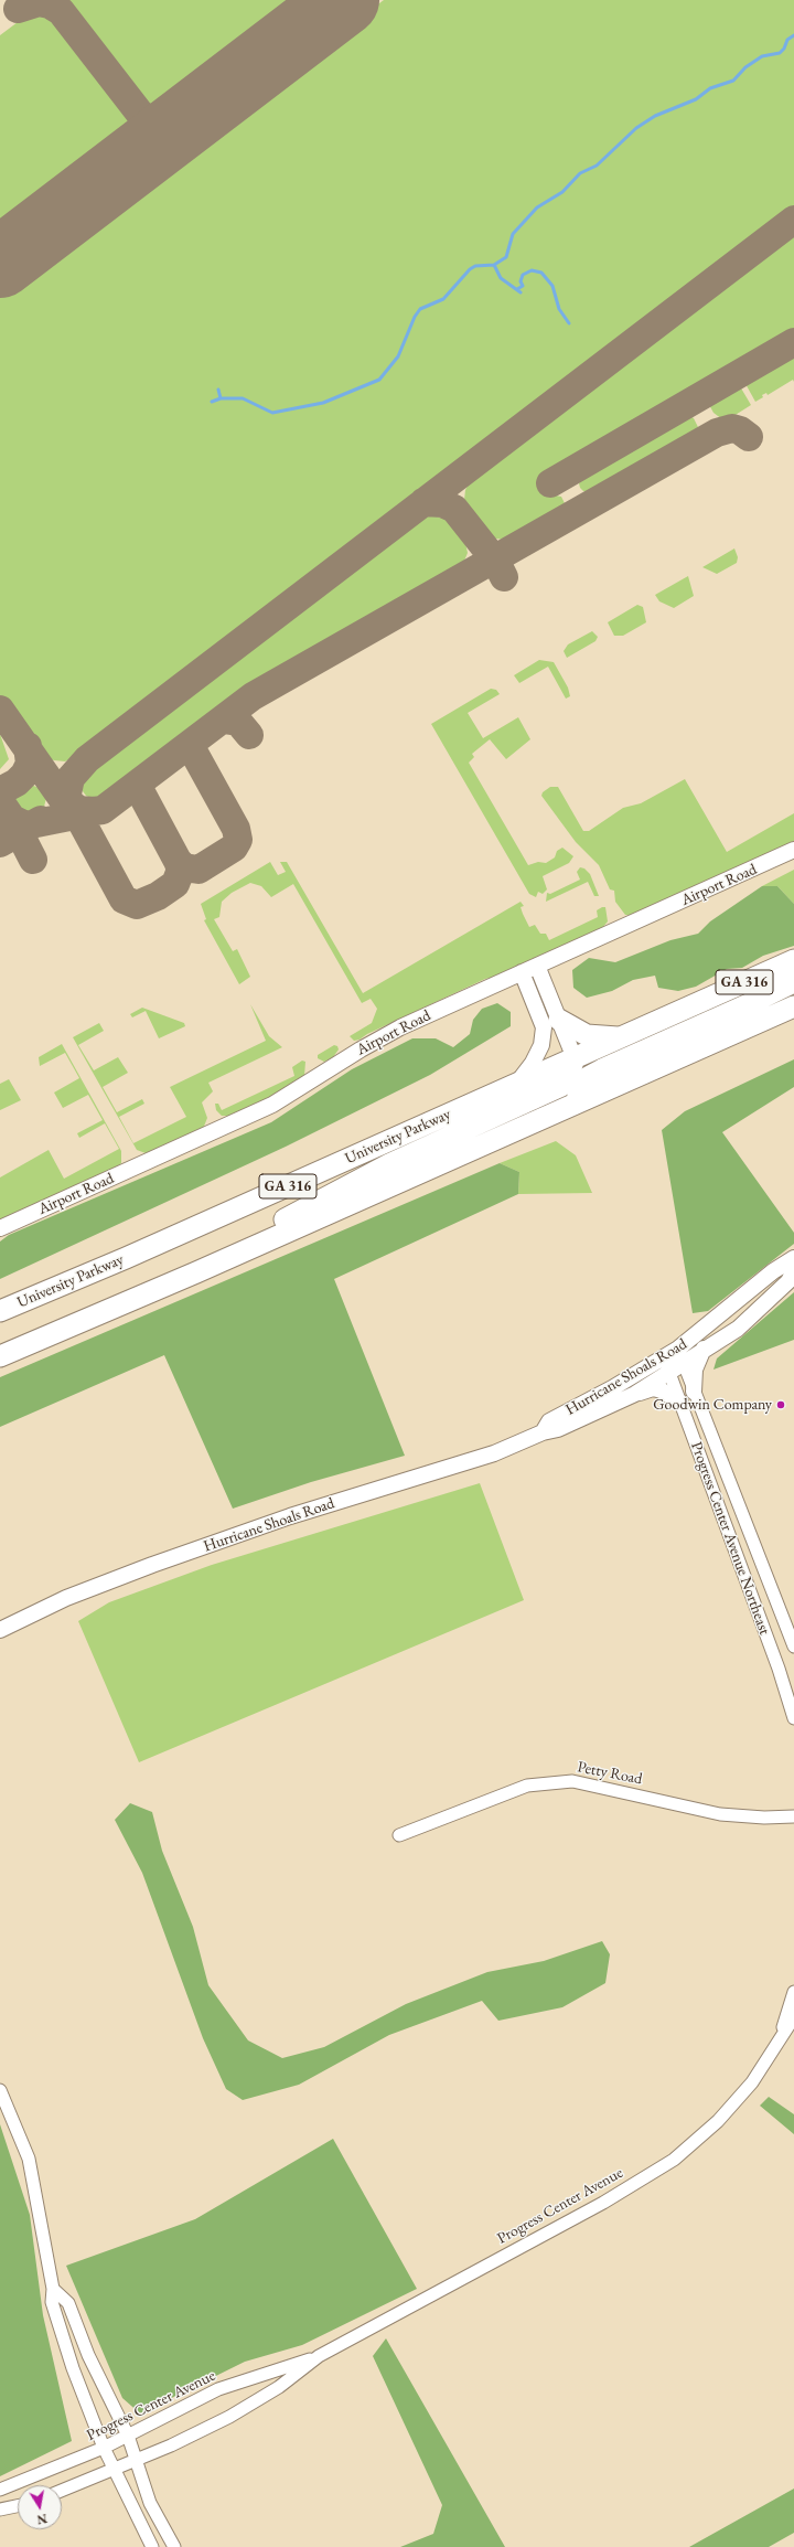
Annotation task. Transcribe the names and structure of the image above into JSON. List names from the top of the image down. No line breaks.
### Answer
{"streets":{"highway":["GA 316","University Parkway"],"street":["Airport Road","Hurricane Shoals Road","Progress Center Avenue Northeast","Petty Road","Progress Center Avenue"]},"crossings":[["Hurricane Shoals Road","Progress Center Avenue Northeast"]],"places":["Goodwin Company"],"north":"bottom"}
